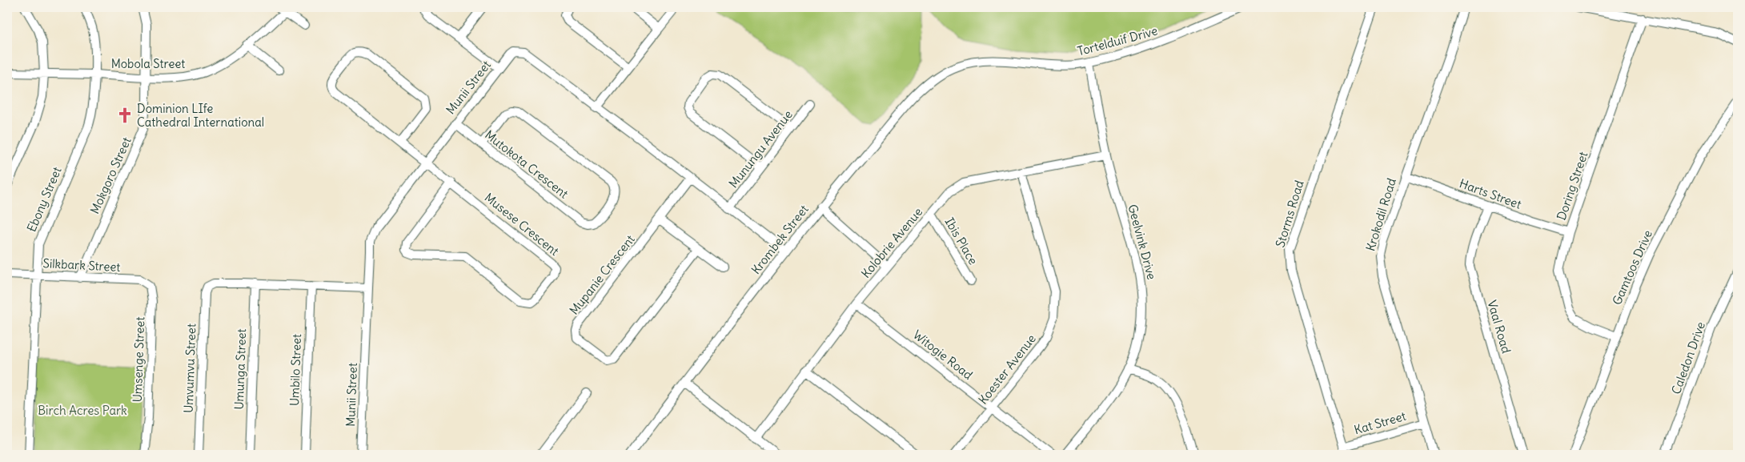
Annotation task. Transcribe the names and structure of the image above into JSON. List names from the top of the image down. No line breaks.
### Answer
{"streets":{"street":["Tortelduif Drive","Mobola Street","Munii Street","Munungu Avenue","Mutokota Crescent","Mokgoro Street","Doring Street","Harts Street","Ebony Street","Storms Road","Krokodil Road","Musese Crescent","Krombek Street","Ibis Place","Geelvink Drive","Kolobrie Avenue","Silkbark Street","Gamtoos Drive","Mupanie Crescent","Vaal Road","Witogie Road","Caledon Drive","Umsenge Street","Umvumvu Street","Umunga Street","Koester Avenue","Umbilo Street","Kat Street"]},"crossings":[["Tortelduif Drive","Krombek Street"],["Tortelduif Drive","Geelvink Drive"],["Mobola Street","Mokgoro Street"],["Mobola Street","Ebony Street"],["Munii Street","Munungu Avenue"],["Munii Street","Mutokota Crescent"],["Munii Street","Musese Crescent"],["Munii Street","Krombek Street"],["Munii Street","Mupanie Crescent"],["Mokgoro Street","Silkbark Street"],["Doring Street","Harts Street"],["Doring Street","Gamtoos Drive"],["Harts Street","Krokodil Road"],["Harts Street","Vaal Road"],["Ebony Street","Silkbark Street"],["Storms Road","Kat Street"],["Krokodil Road","Kat Street"],["Ibis Place","Kolobrie Avenue"],["Geelvink Drive","Kolobrie Avenue"],["Kolobrie Avenue","Witogie Road"],["Kolobrie Avenue","Koester Avenue"],["Silkbark Street","Umsenge Street"],["Witogie Road","Koester Avenue"],["Umvumvu Street","Umunga Street"]],"parks":["Birch Acres Park"],"places":{"church":["Dominion LIfe Cathedral International"]}}
